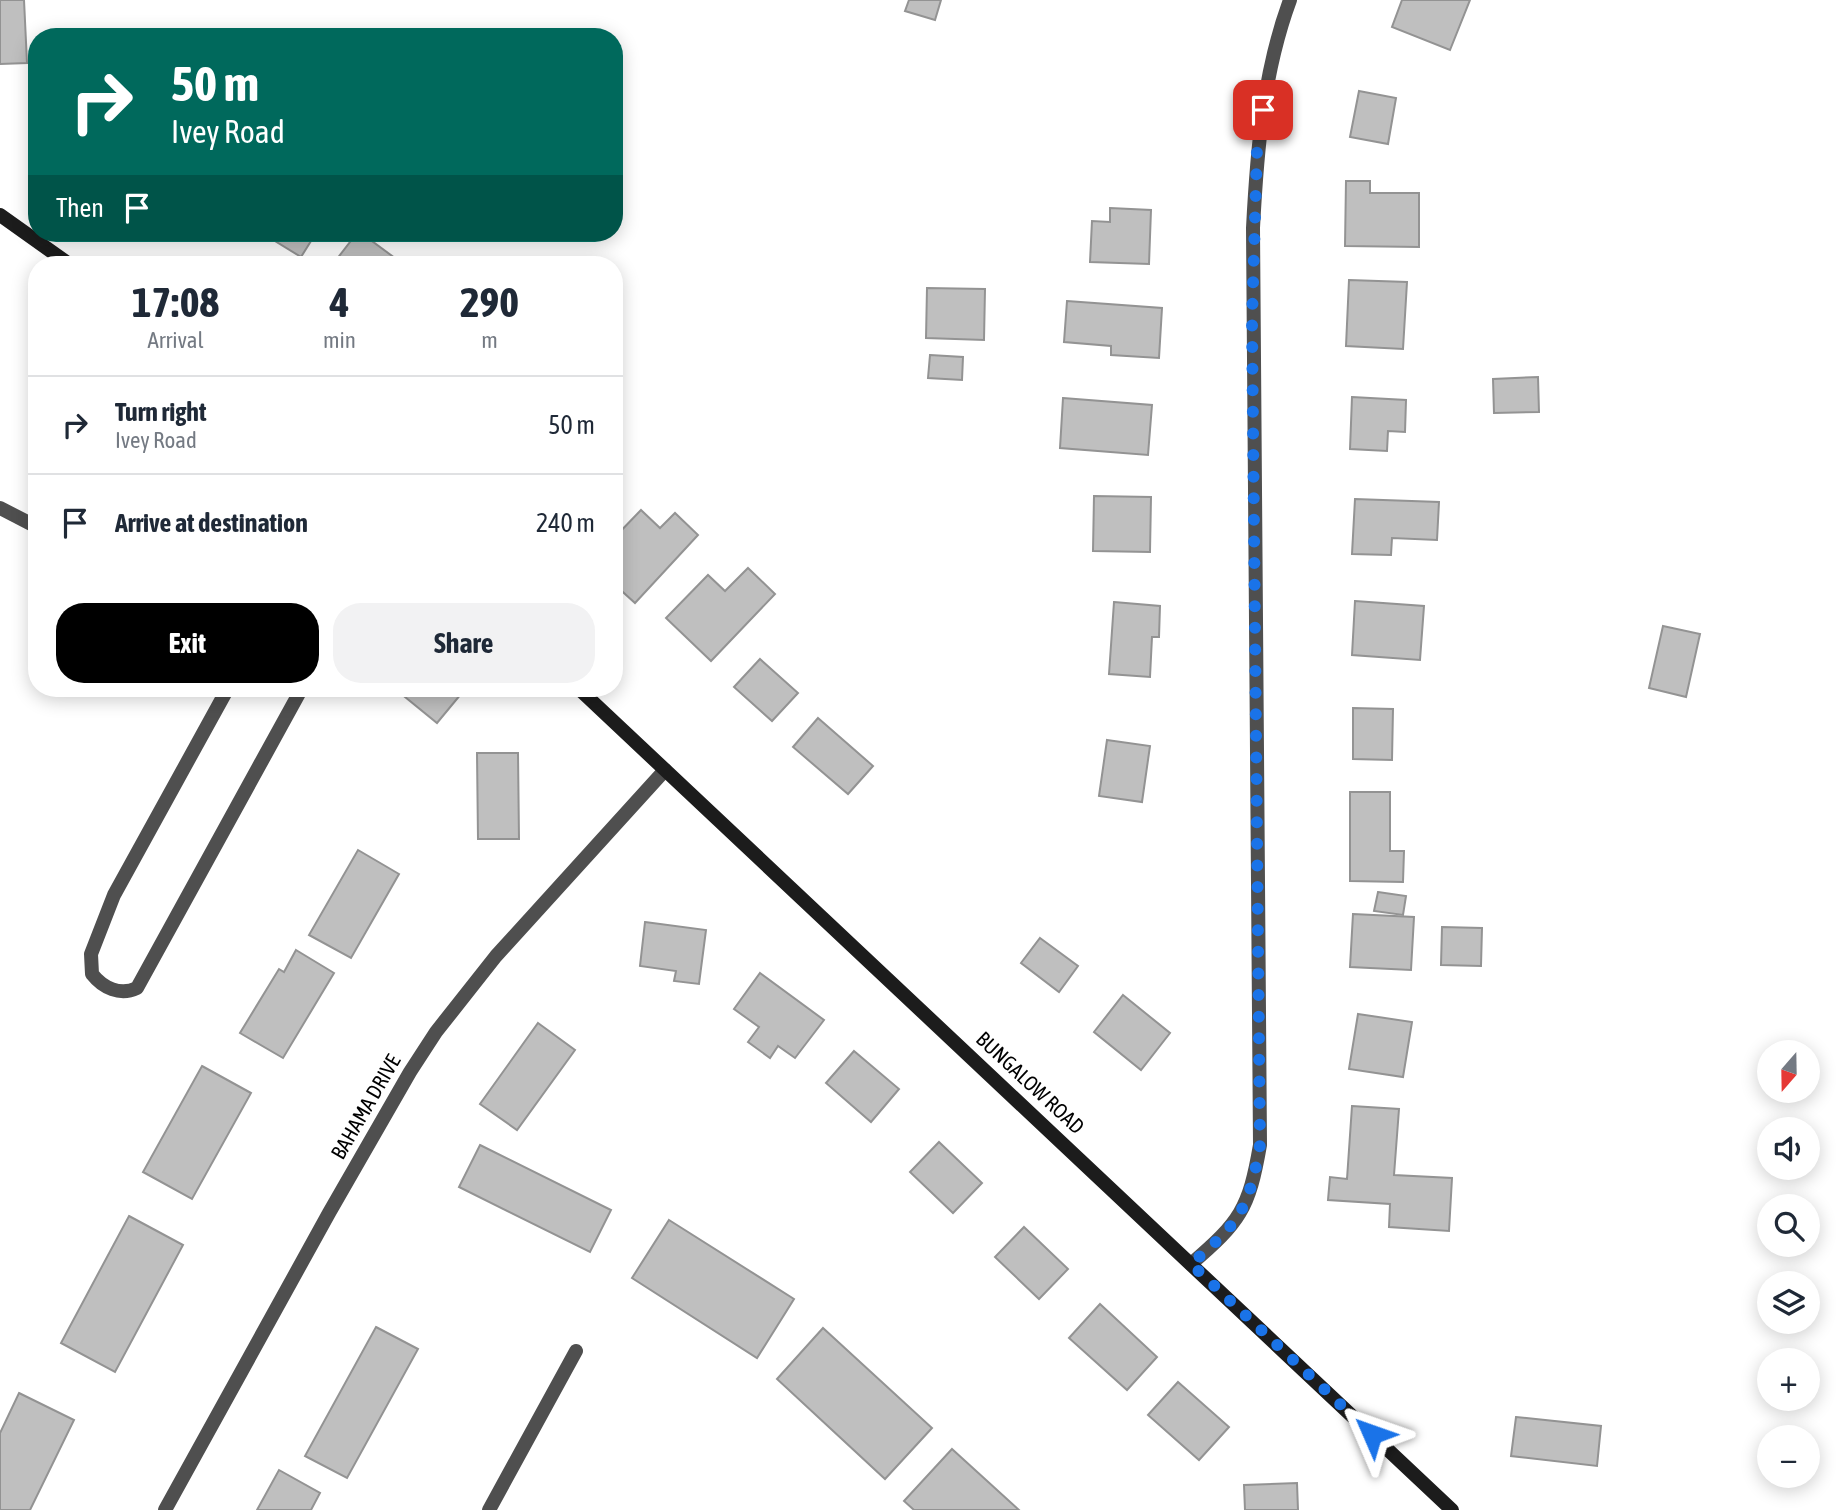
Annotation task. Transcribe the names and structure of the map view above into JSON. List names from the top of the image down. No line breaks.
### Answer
{"streets":{"street":["BUNGALOW ROAD","BAHAMA DRIVE"]},"crossings":[["BUNGALOW ROAD","BAHAMA DRIVE"]],"north":"bottom","page":{"turn":["50 m","Ivey Road"],"then":"Then","eta":["17:08","Arrival","4","min","290","m"],"list":[{"name":"Turn right","note":"Ivey Road","value":"50 m"},{"name":"Arrive at destination","value":"240 m"}],"buttons":["Exit","Share"],"map_buttons":["+","−"]}}
